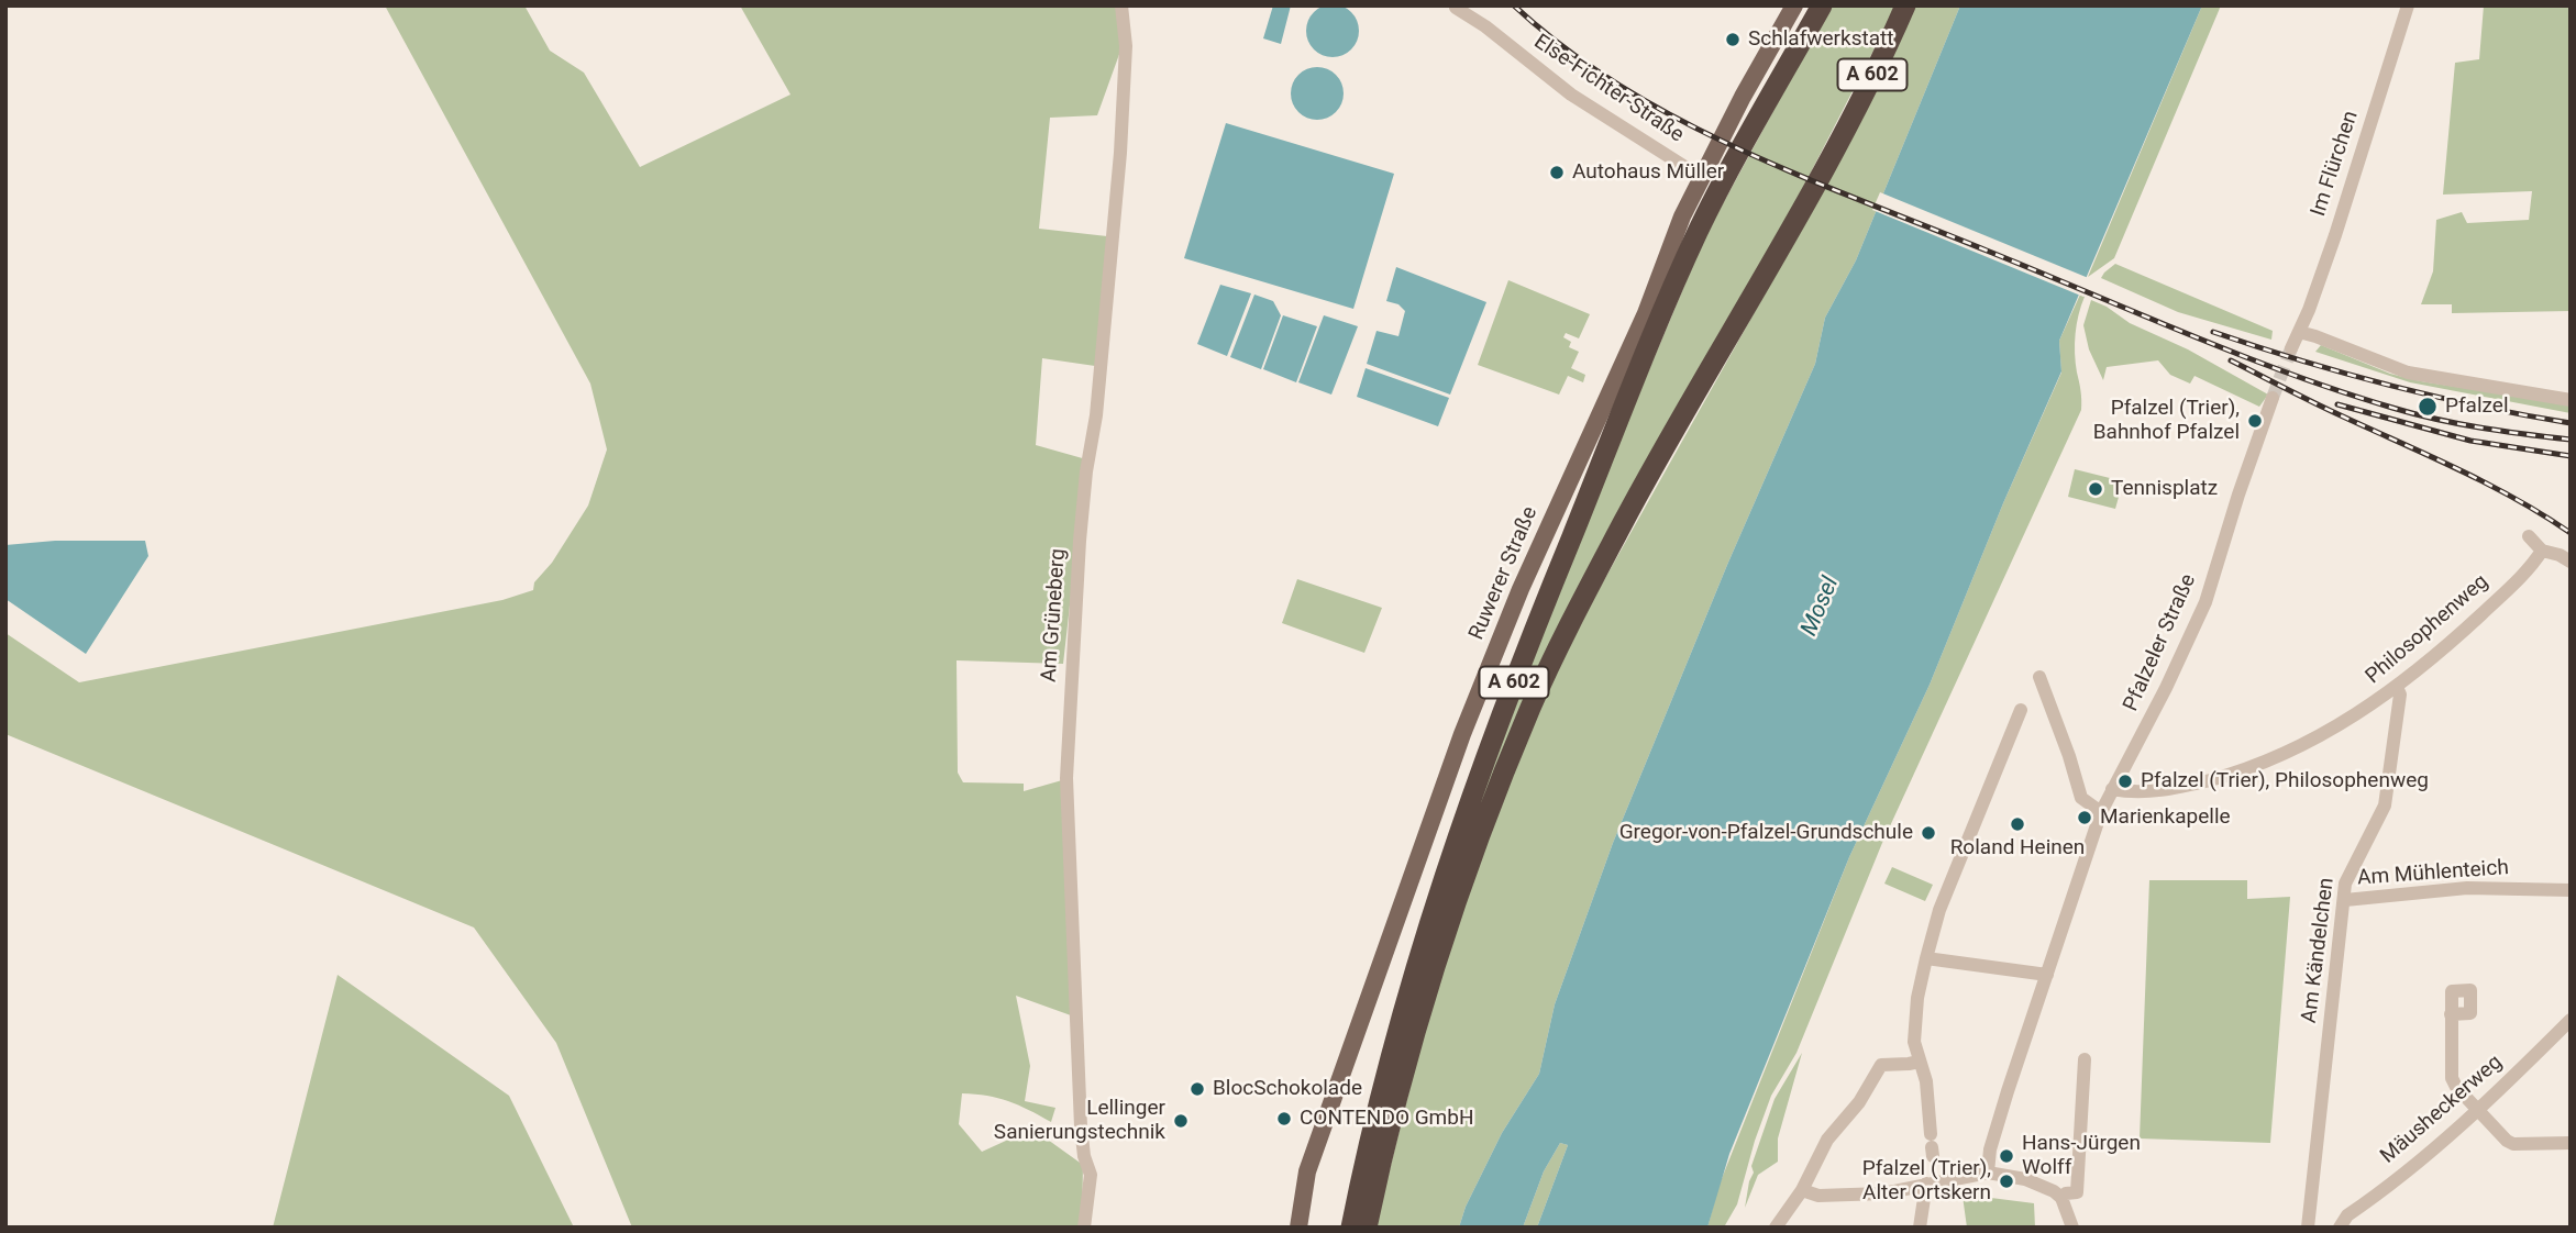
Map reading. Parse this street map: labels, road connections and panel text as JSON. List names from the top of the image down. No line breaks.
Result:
{"streets":{"highway":["A 602"],"main road":["Ruwerer Straße"],"street":["Else-Fichter-Straße","Im Flürchen","Am Grüneberg","Philosophenweg","Pfalzeler Straße","Am Mühlenteich","Am Kändelchen","Mäusheckerweg"]},"crossings":[["Else-Fichter-Straße","Ruwerer Straße"],["Philosophenweg","Pfalzeler Straße"],["Philosophenweg","Am Kändelchen"],["Am Mühlenteich","Am Kändelchen"]],"water":["Mosel"],"places":["Schlafwerkstatt","Autohaus Müller","Pfalzel","Pfalzel (Trier), Bahnhof Pfalzel","Tennisplatz","Pfalzel (Trier), Philosophenweg","Marienkapelle","Roland Heinen","Gregor-von-Pfalzel-Grundschule","BlocSchokolade","CONTENDO GmbH","Lellinger Sanierungstechnik","Hans-Jürgen Wolff","Pfalzel (Trier), Alter Ortskern"]}
